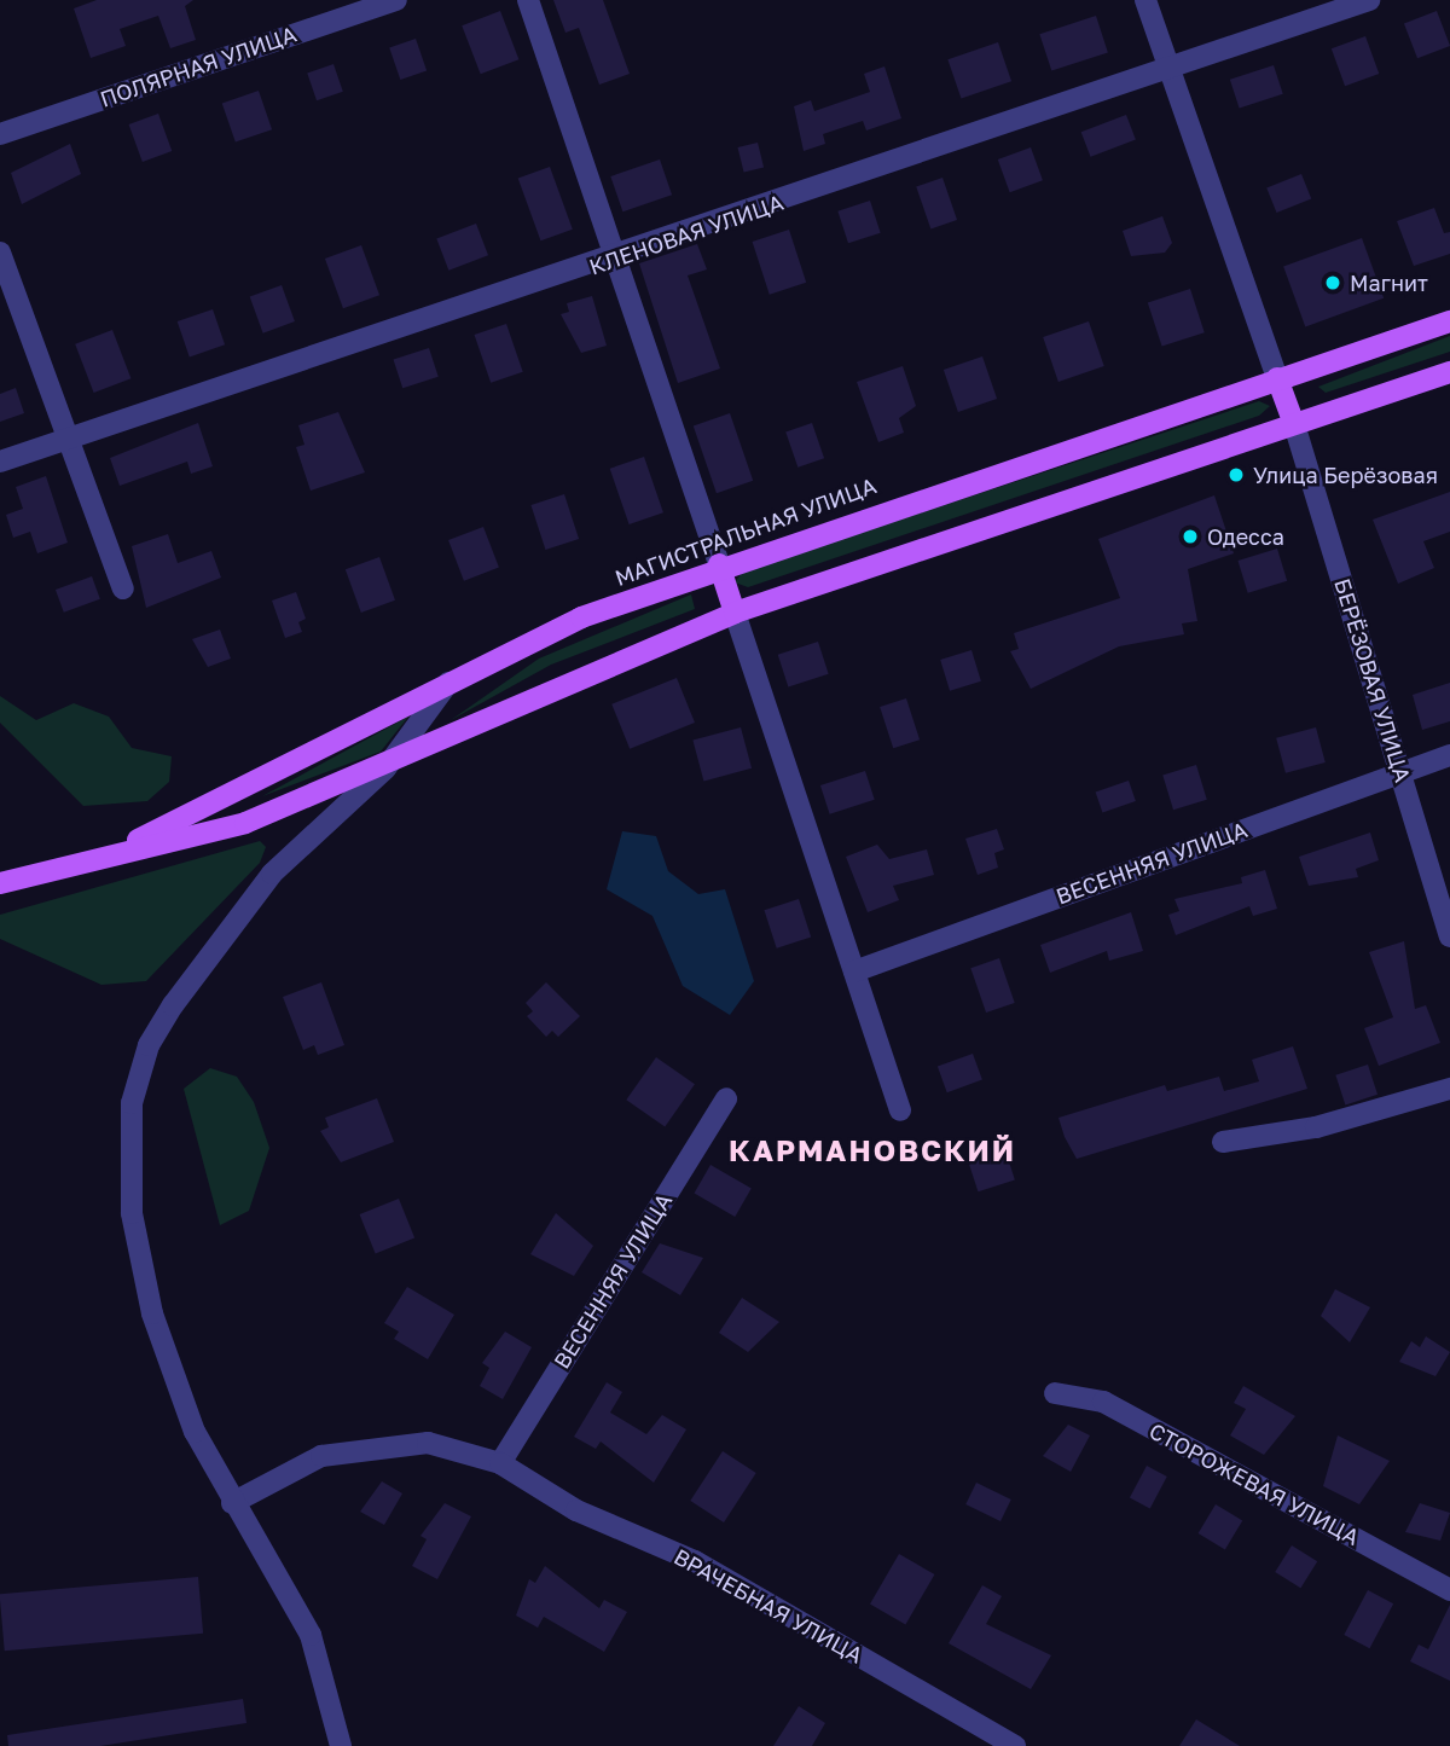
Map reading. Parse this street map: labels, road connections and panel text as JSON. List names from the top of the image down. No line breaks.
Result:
{"streets":{"main road":["МАГИСТРАЛЬНАЯ УЛИЦА"],"street":["ПОЛЯРНАЯ УЛИЦА","КЛЕНОВАЯ УЛИЦА","БЕРЁЗОВАЯ УЛИЦА","ВЕСЕННЯЯ УЛИЦА","СТОРОЖЕВАЯ УЛИЦА","ВРАЧЕБНАЯ УЛИЦА"]},"crossings":[["МАГИСТРАЛЬНАЯ УЛИЦА","БЕРЁЗОВАЯ УЛИЦА"],["БЕРЁЗОВАЯ УЛИЦА","ВЕСЕННЯЯ УЛИЦА"],["ВЕСЕННЯЯ УЛИЦА","ВРАЧЕБНАЯ УЛИЦА"]],"districts":["КАРМАНОВСКИЙ"],"places":["Магнит","Улица Берёзовая","Одесса"]}
